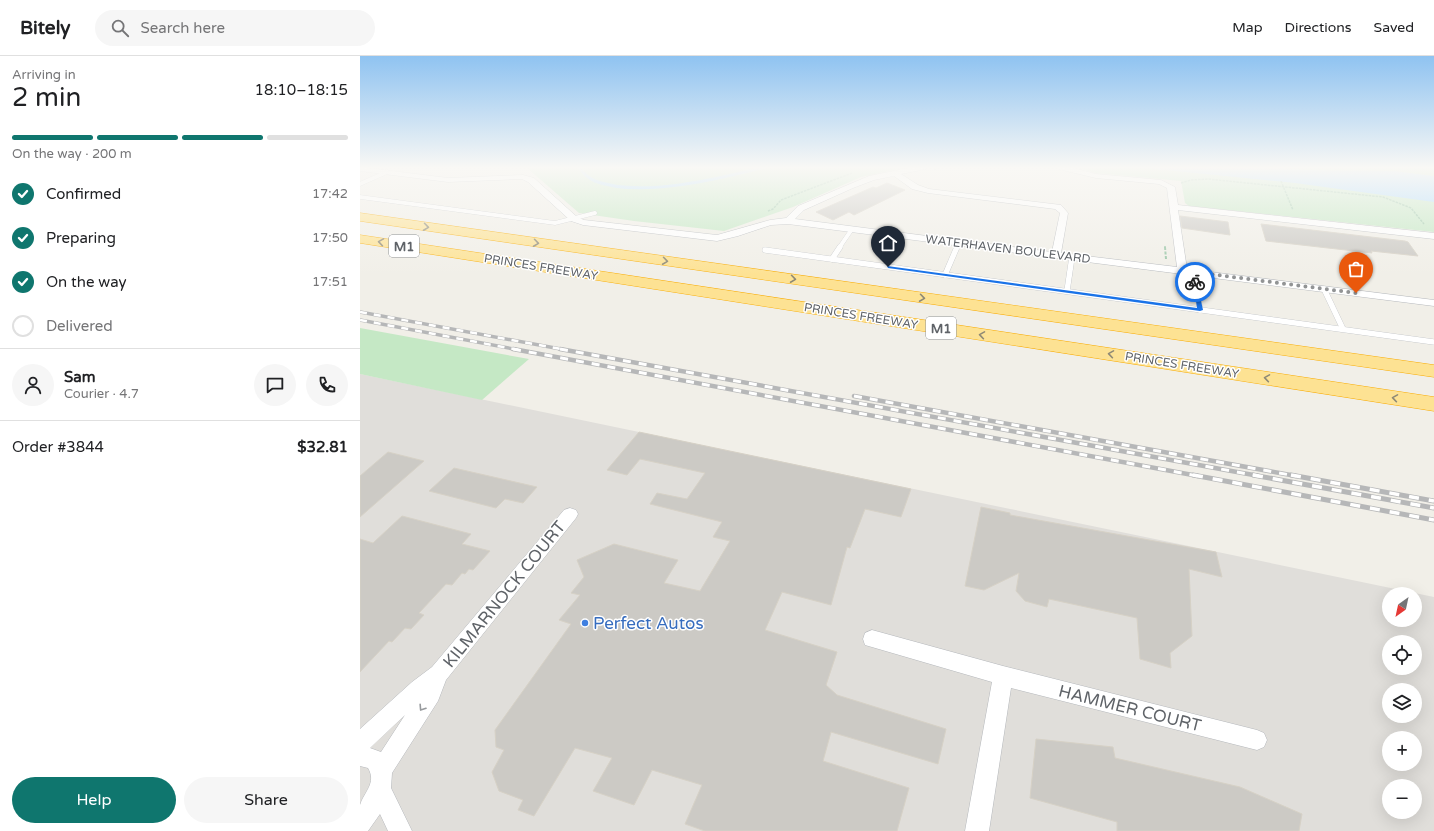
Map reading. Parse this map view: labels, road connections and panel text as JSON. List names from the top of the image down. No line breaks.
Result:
{"streets":{"highway":["M1","PRINCES FREEWAY"],"street":["WATERHAVEN BOULEVARD","KILMARNOCK COURT","HAMMER COURT"]},"places":["Perfect Autos"],"north":"bottom left","page":{"header":"Bitely","search":"Search here","nav":["Map","Directions","Saved"],"heading":["2 min","Arriving in","18:10–18:15"],"panel":["Sam","Courier · 4.7","Order #3844","$32.81"],"bar":"On the way · 200 m","list":[["Confirmed","17:42"],["Preparing","17:50"],["On the way","17:51"],"Delivered"],"map_buttons":["+","−"],"buttons":["Help","Share"]}}
